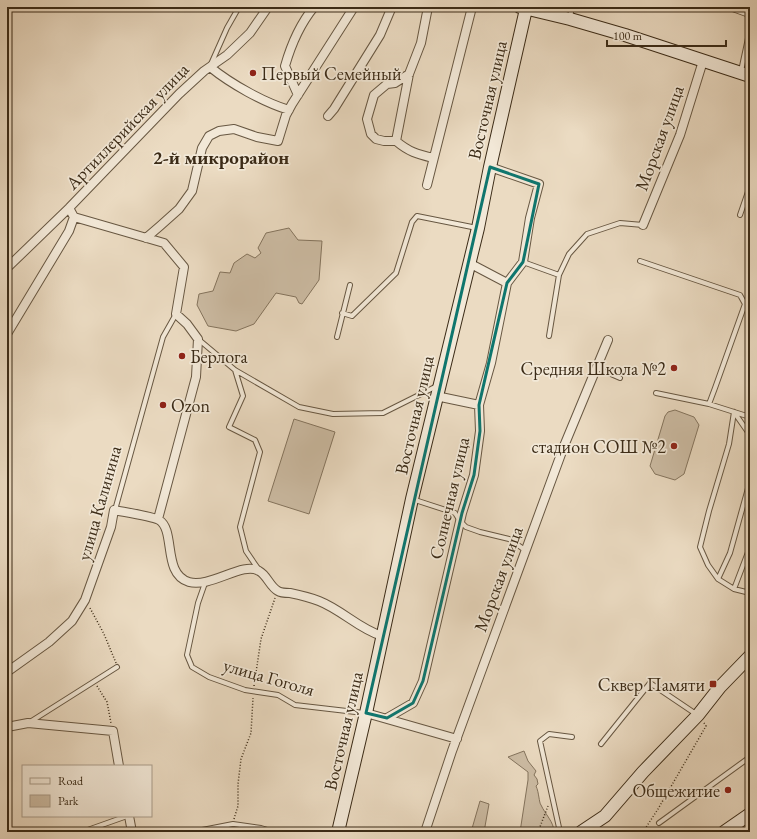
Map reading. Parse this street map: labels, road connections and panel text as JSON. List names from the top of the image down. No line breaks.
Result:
{"streets":{"street":["Восточная улица","Артиллерийская улица","Морская улица","Солнечная улица","улица Калинина","улица Гоголя"]},"crossings":[["Восточная улица","Солнечная улица"],["Восточная улица","улица Гоголя"],["Морская улица","улица Гоголя"],["Солнечная улица","улица Гоголя"]],"districts":["2-й микрорайон"],"places":{"other":["Первый Семейный","Берлога","Средняя Школа №2","Ozon","стадион СОШ №2","Общежитие"],"transit":["Сквер Памяти"]},"legend":["Road","Park"],"scale_bar":"100 m"}
